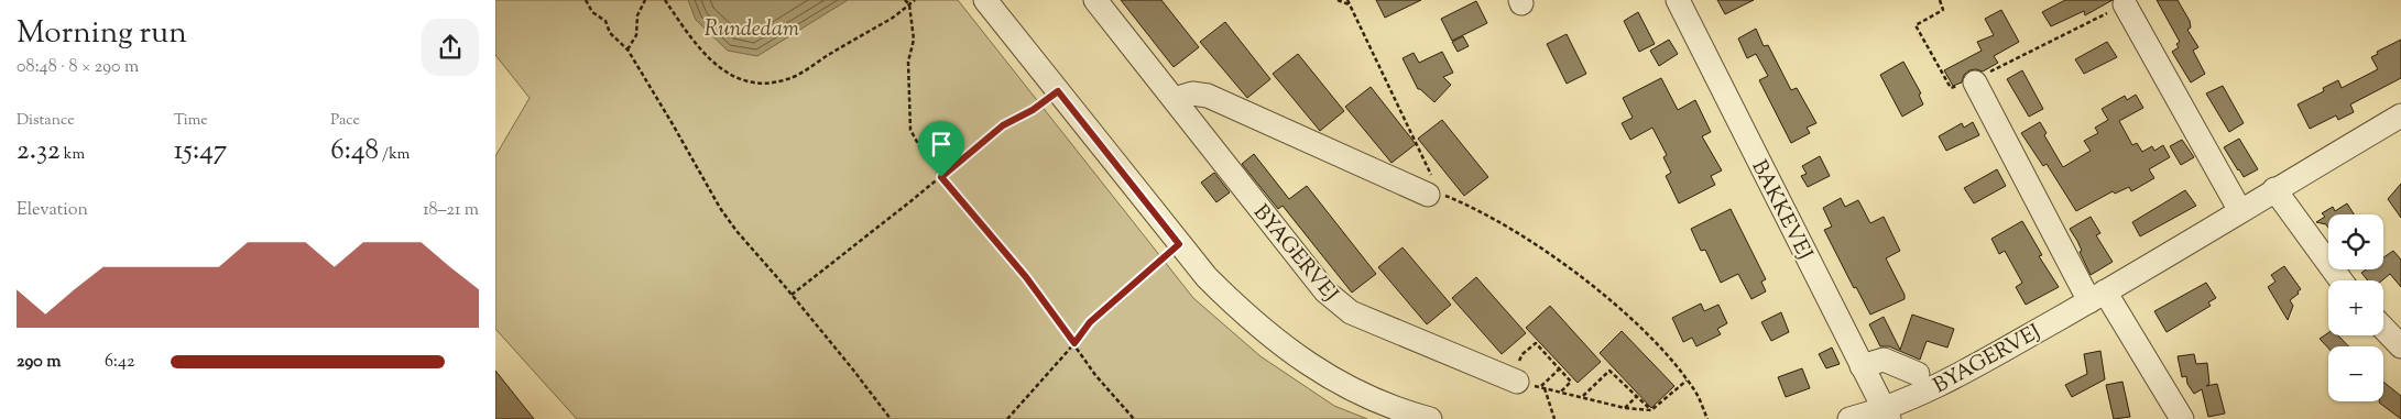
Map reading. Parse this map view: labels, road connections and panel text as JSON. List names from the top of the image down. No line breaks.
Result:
{"streets":{"street":["BAKKEVEJ","BYAGERVEJ"]},"crossings":[["BAKKEVEJ","BYAGERVEJ"]],"water":["Rundedam"],"page":{"heading":["Morning run","08:48 · 8 × 290 m"],"stats":[["Distance","2.32 km"],["Time","15:47"],["Pace","6:48 /km"]],"chart":["Elevation","18–21 m"],"map_buttons":["+","−"],"list":[{"name":"290 m","note":"6:42"}]}}
